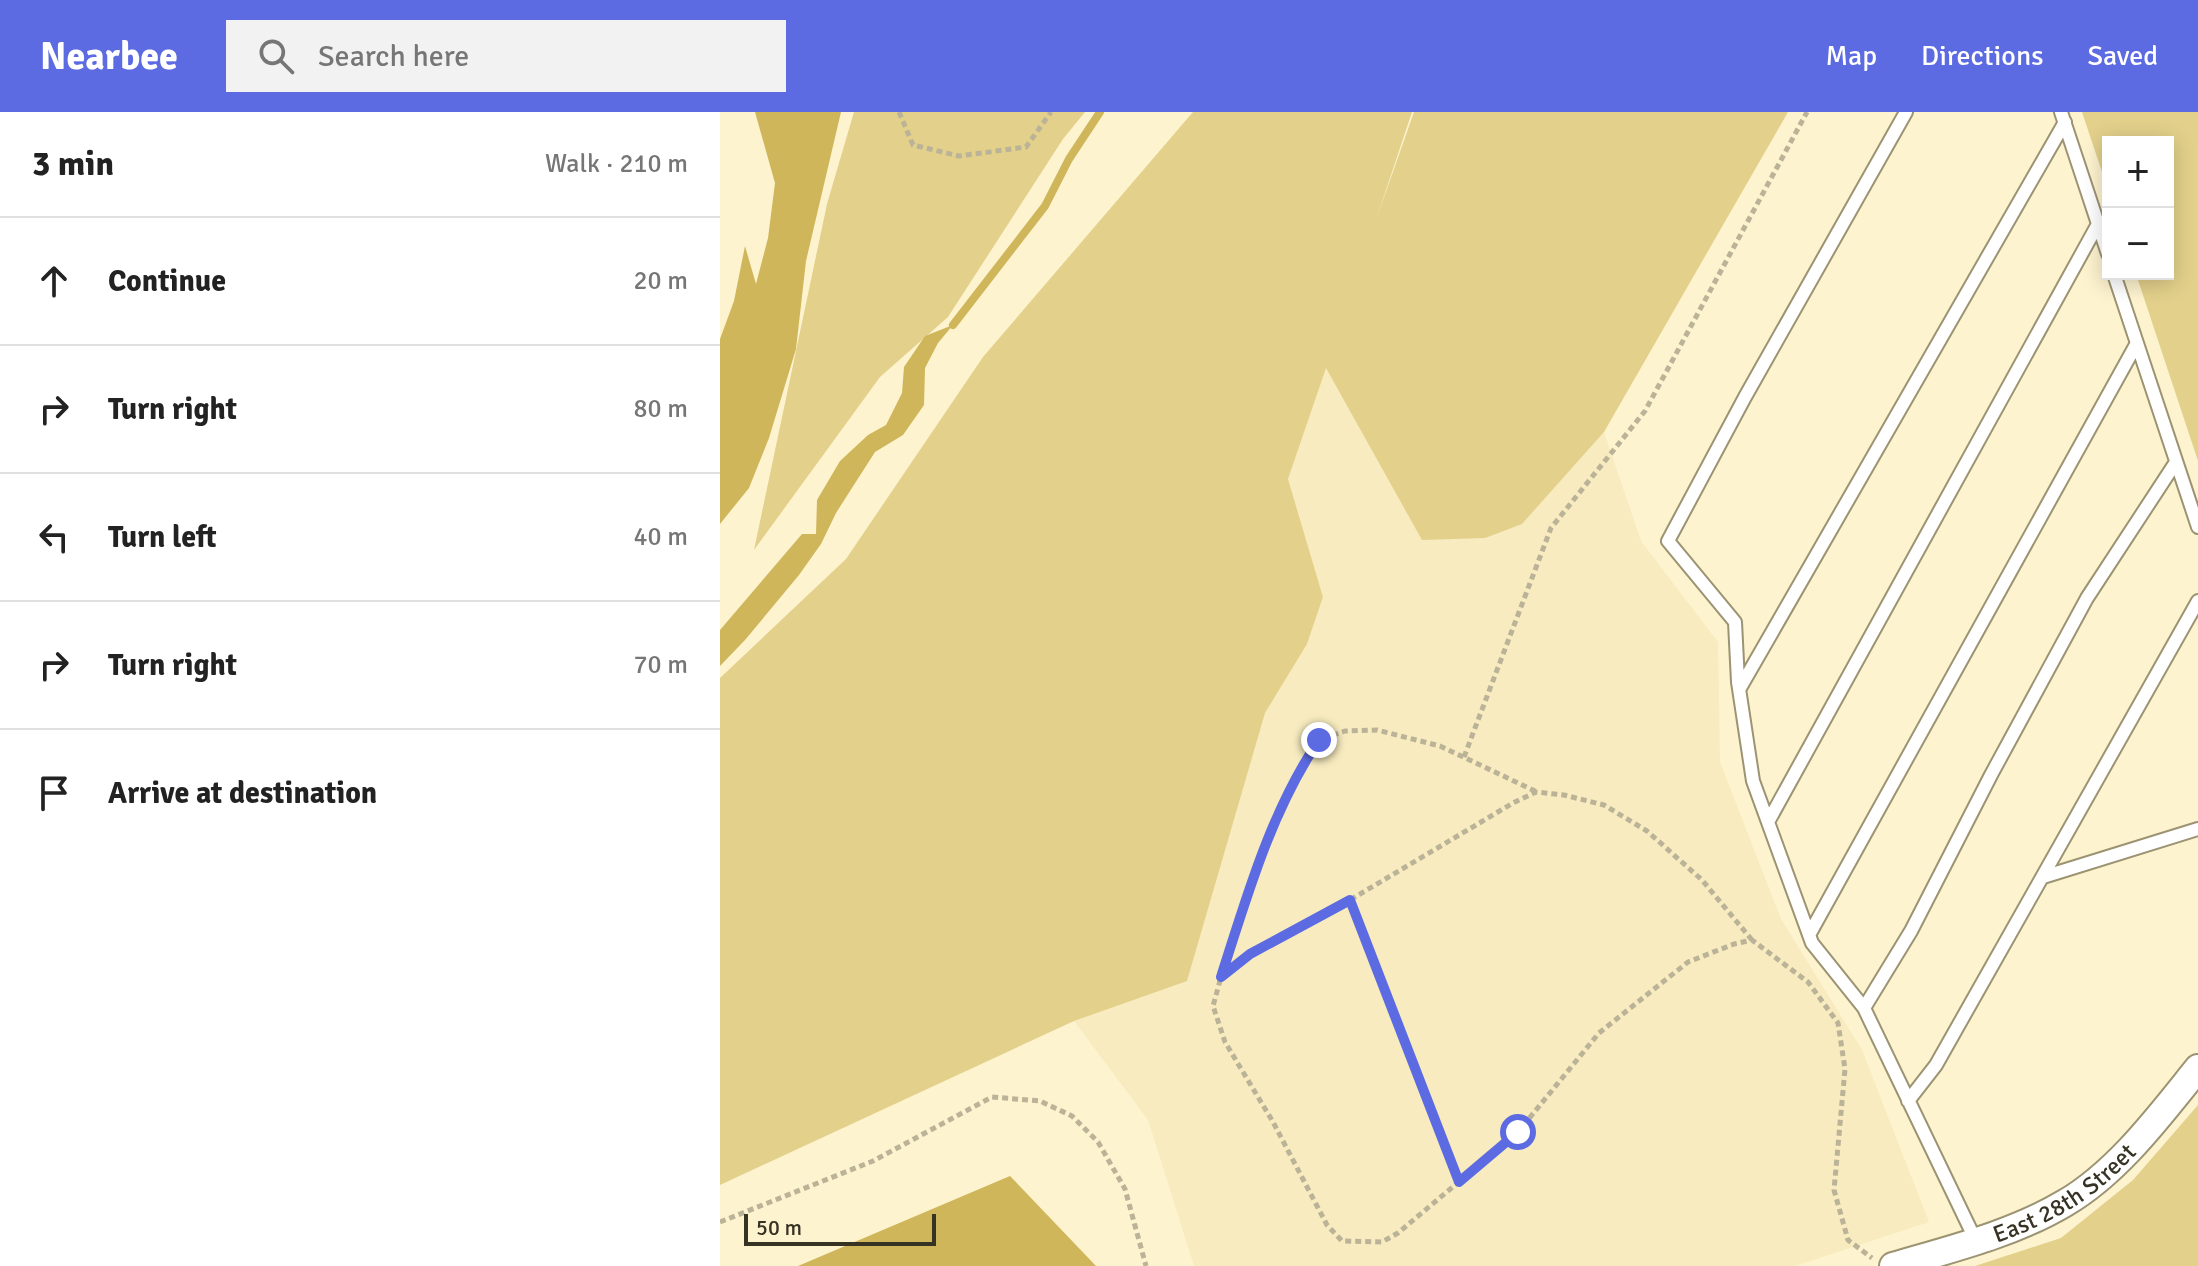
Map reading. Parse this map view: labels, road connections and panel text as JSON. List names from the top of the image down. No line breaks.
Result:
{"streets":{"street":["East 28th Street"]},"scale_bar":"50 m","page":{"header":"Nearbee","search":"Search here","nav":["Map","Directions","Saved"],"heading":["3 min","Walk · 210 m"],"map_buttons":["+","−"],"list":[["Continue","20 m"],["Turn right","80 m"],["Turn left","40 m"],["Turn right","70 m"],"Arrive at destination"],"scale":"50 m"}}
